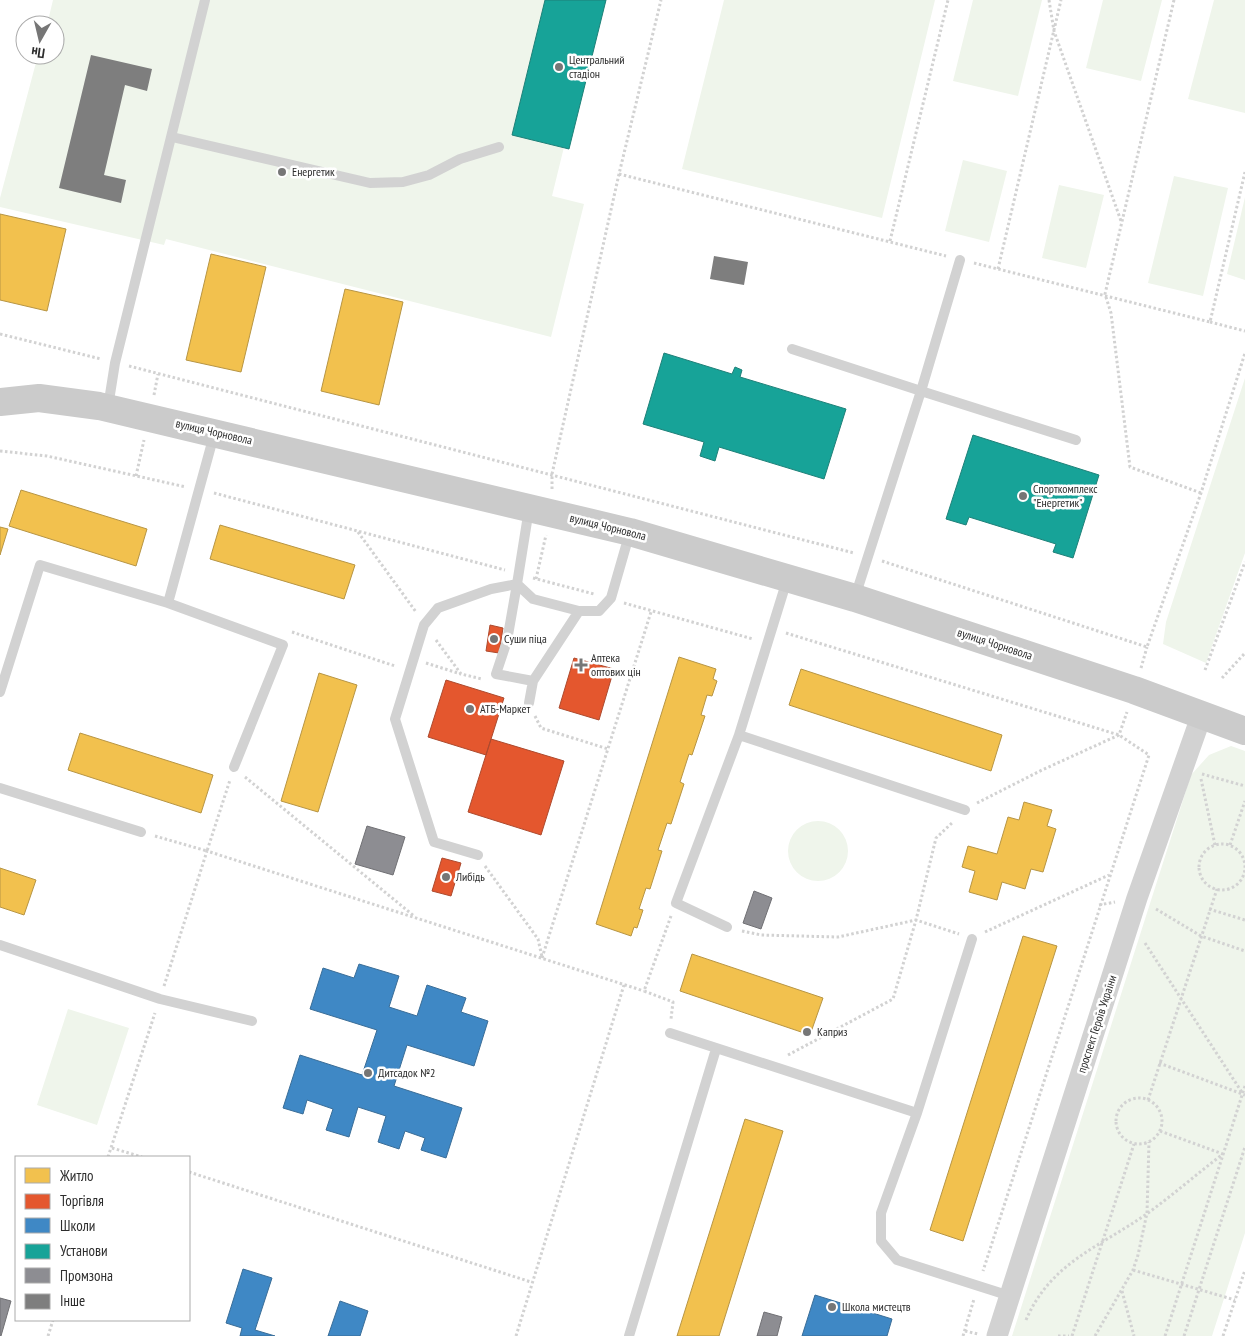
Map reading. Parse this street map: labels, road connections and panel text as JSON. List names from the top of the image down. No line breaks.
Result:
{"streets":{"street":["вулиця Чорновола","проспект Героїв України"]},"crossings":[["вулиця Чорновола","проспект Героїв України"]],"places":{"other":["Центральний стадіон","Енергетик","Спорткомплекс \"Енергетик\"","Суши піца","АТБ-Маркет","Либідь","Каприз","Дитсадок №2","Школа мистецтв"],"health":["Аптека оптових цін"]},"legend":["Житло","Торгівля","Школи","Установи","Промзона","Інше"],"north":"bottom"}
